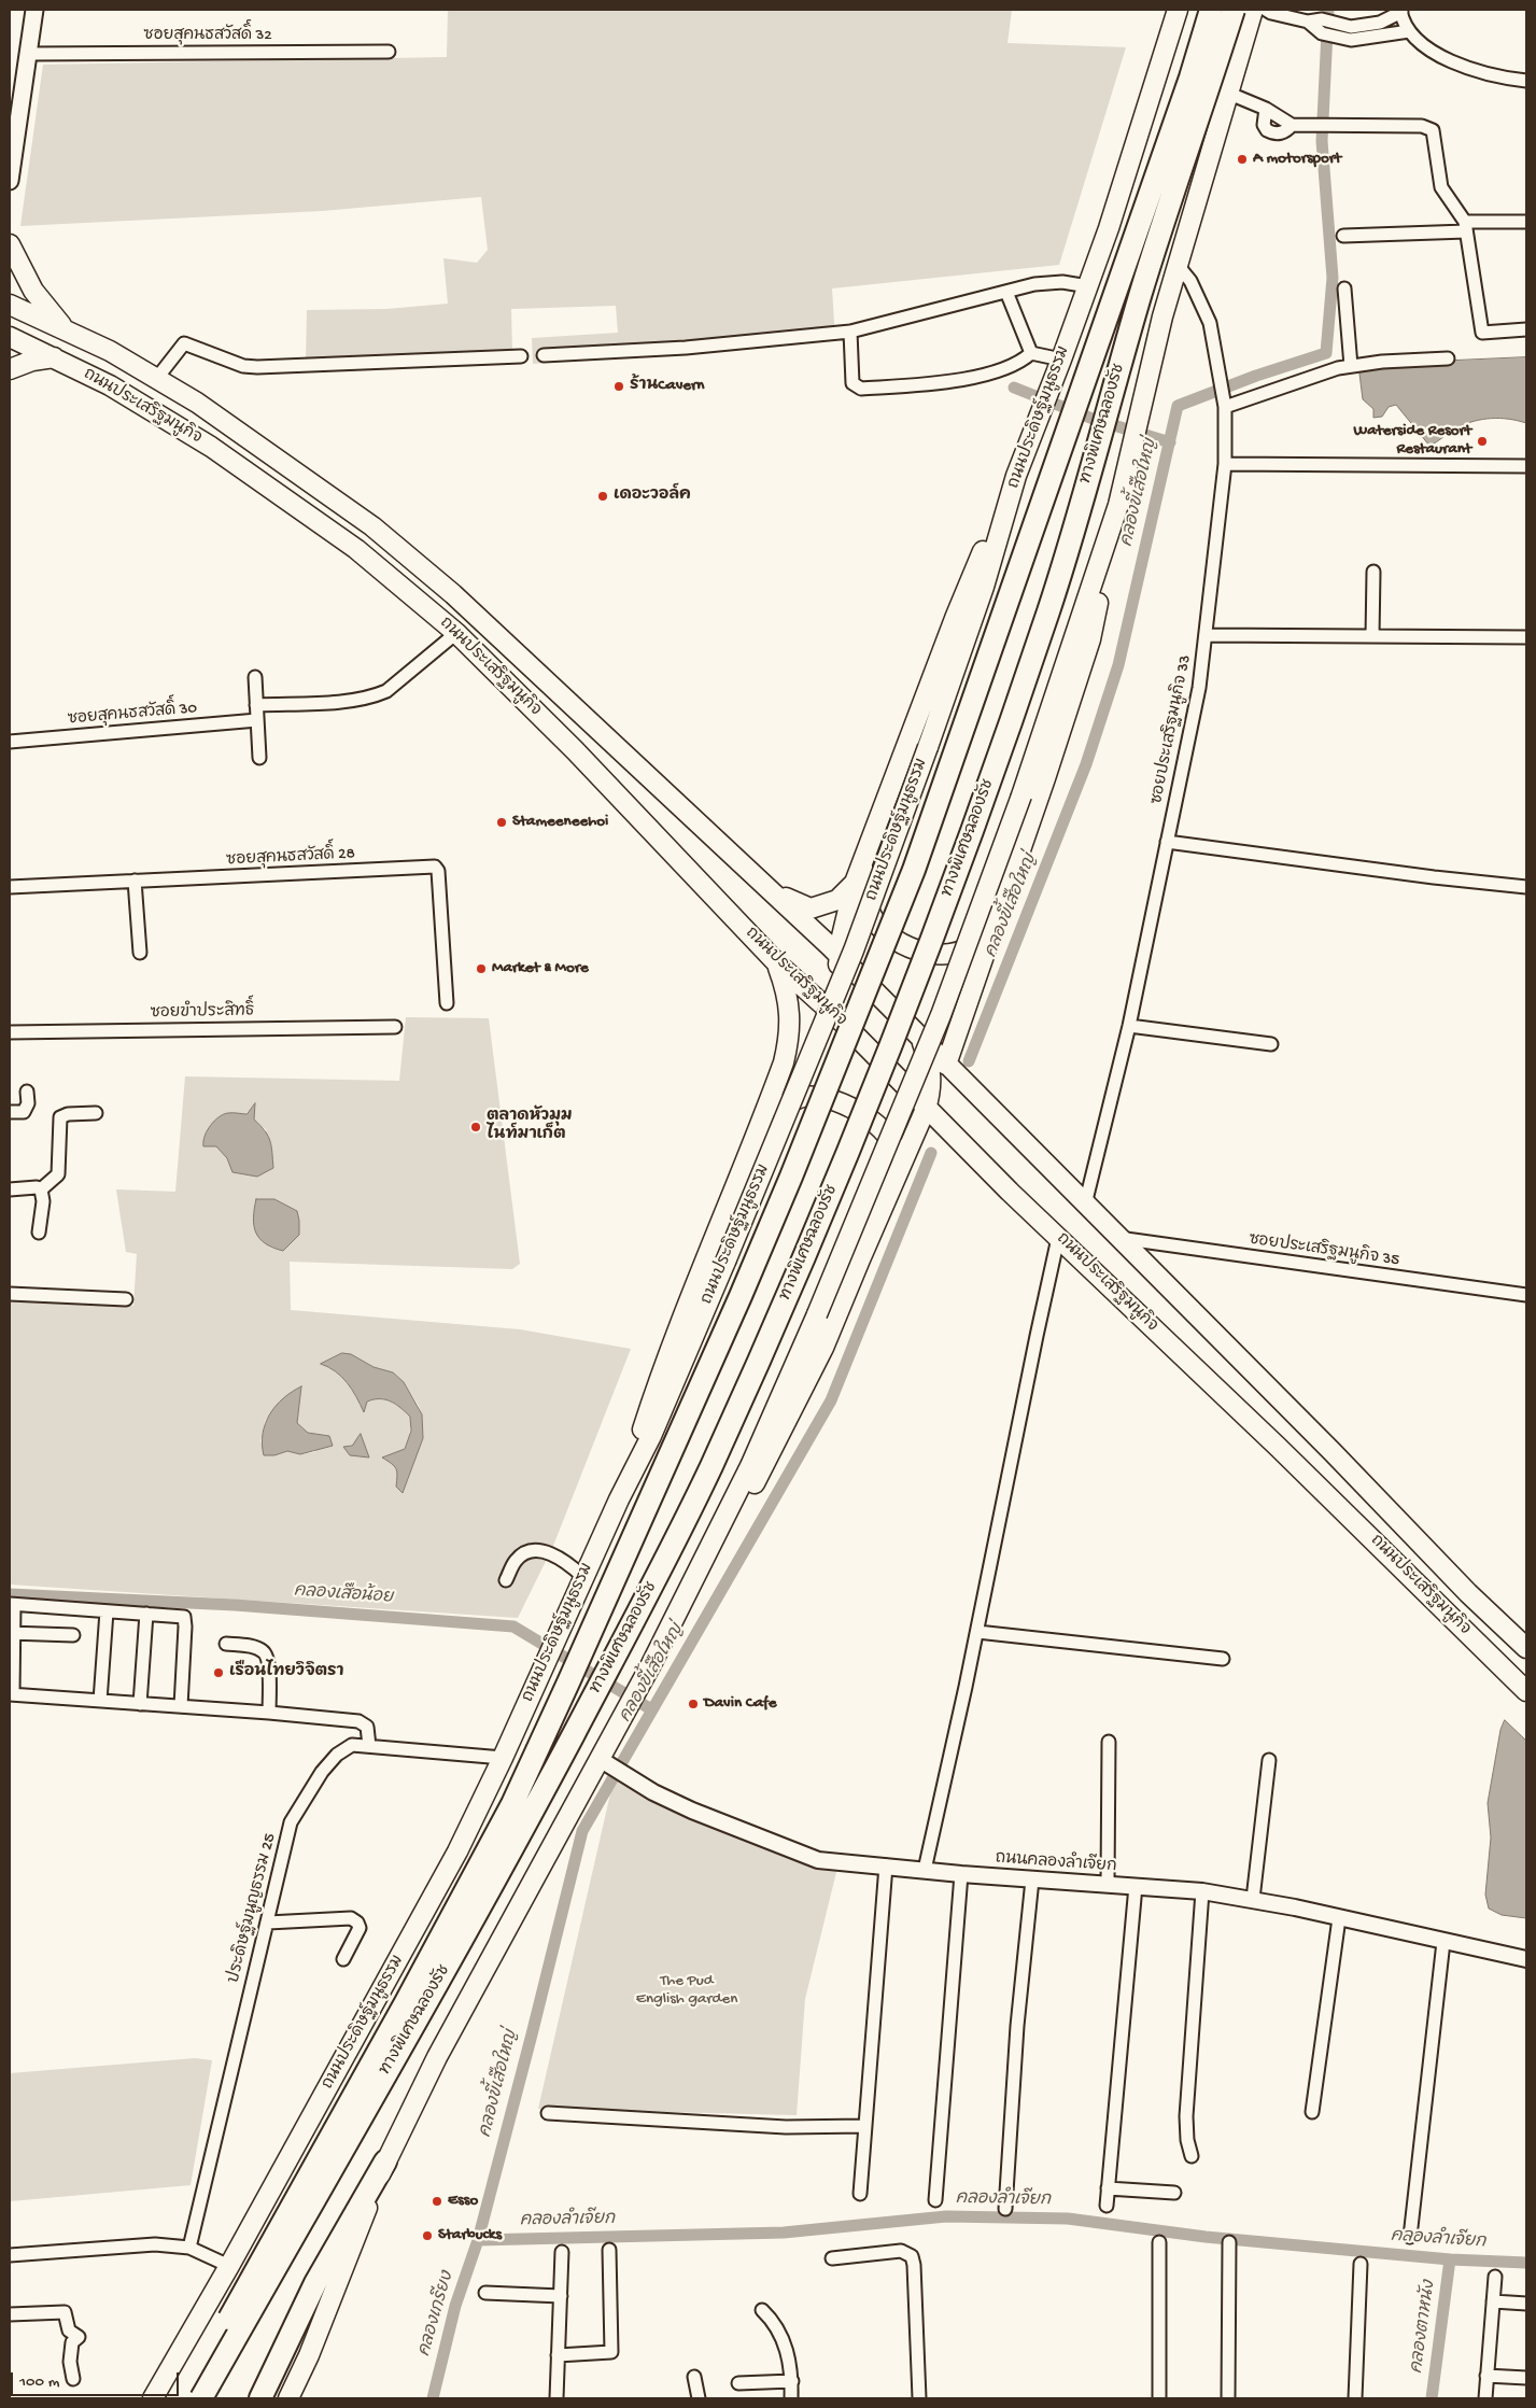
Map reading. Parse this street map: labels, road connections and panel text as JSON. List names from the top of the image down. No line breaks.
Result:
{"streets":{"highway":["ทางพิเศษฉลองรัช"],"main road":["ถนนประเสริฐมนูกิจ","ถนนประดิษฐ์มนูธรรม"],"street":["ซอยสุคนธสวัสดิ์ 32","ซอยสุคนธสวัสดิ์ 30","ซอยประเสริฐมนูกิจ 33","ซอยสุคนธสวัสดิ์ 28","ซอยขำประสิทธิ์","ซอยประเสริฐมนูกิจ 35","ถนนคลองลำเจียก","ประดิษฐ์มนูญธรรม 25"]},"crossings":[["ถนนประเสริฐมนูกิจ","ซอยประเสริฐมนูกิจ 33"],["ถนนประเสริฐมนูกิจ","ซอยประเสริฐมนูกิจ 35"],["ถนนประดิษฐ์มนูธรรม","ประดิษฐ์มนูญธรรม 25"]],"water":["คลองขี้เสือใหญ่","คลองเสือน้อย","คลองลำเจียก","คลองเกรียง","คลองตาหนัง"],"parks":["The Pud English garden"],"places":["A motorsport","ร้านCavern","Waterside Resort Restaurant","เดอะวอล์ค","Stameeneehoi","Market & More","ตลาดหัวมุม ไนท์มาเก็ต","เรือนไทยวิจิตรา","Davin Cafe","Esso","Starbucks"],"scale_bar":"100 m"}
